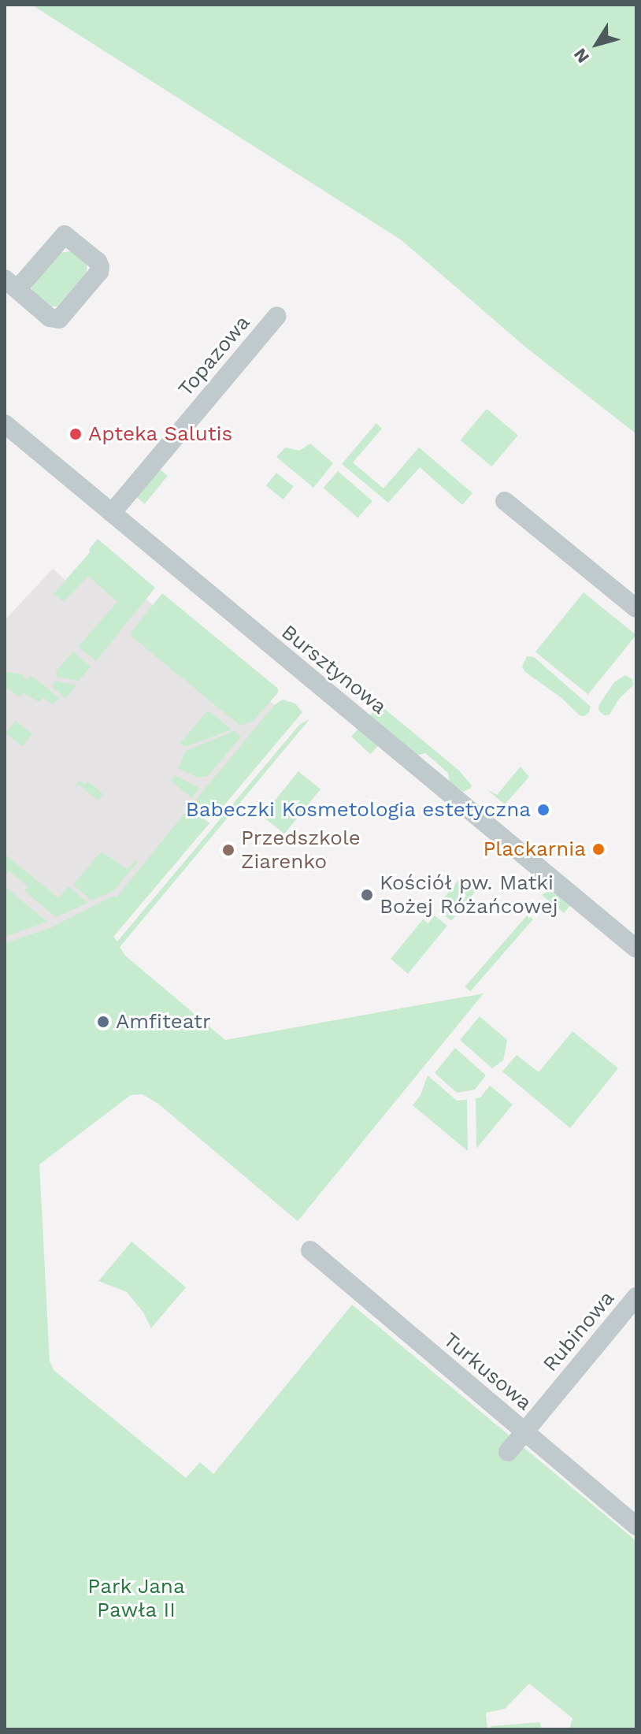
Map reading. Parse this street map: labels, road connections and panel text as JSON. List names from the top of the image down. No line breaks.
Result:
{"streets":{"street":["Topazowa","Bursztynowa","Rubinowa","Turkusowa"]},"crossings":[["Topazowa","Bursztynowa"],["Rubinowa","Turkusowa"]],"parks":["Park Jana Pawła II"],"places":["Apteka Salutis","Babeczki Kosmetologia estetyczna","Plackarnia","Przedszkole Ziarenko","Kościół pw. Matki Bożej Różańcowej","Amfiteatr"],"north":"bottom left"}
